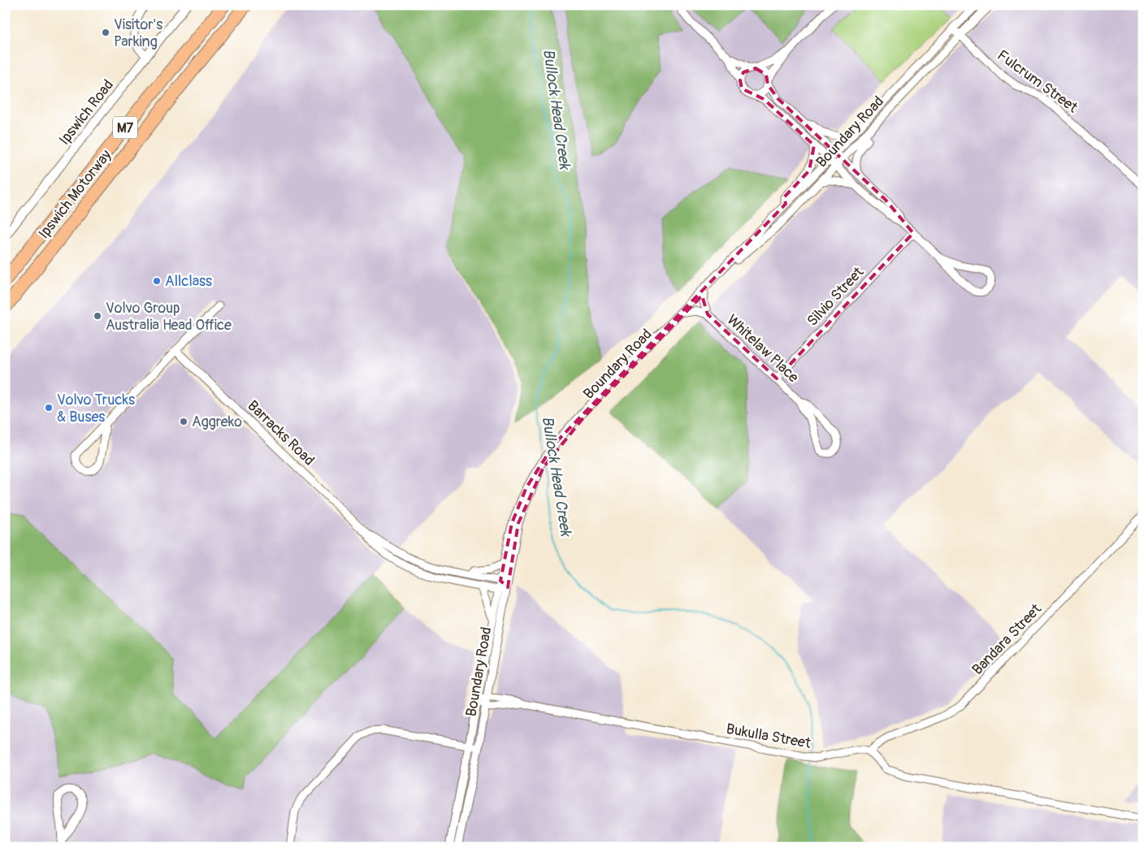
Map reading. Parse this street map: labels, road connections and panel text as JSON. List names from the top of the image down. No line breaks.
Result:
{"streets":{"highway":["M7","Ipswich Motorway"],"street":["Fulcrum Street","Ipswich Road","Boundary Road","Silvio Street","Whitelaw Place","Barracks Road","Bandara Street","Bukulla Street"]},"crossings":[["Fulcrum Street","Boundary Road"],["Boundary Road","Whitelaw Place"],["Boundary Road","Barracks Road"],["Boundary Road","Bukulla Street"],["Silvio Street","Whitelaw Place"],["Bandara Street","Bukulla Street"]],"water":["Bullock Head Creek"],"places":["Visitor's Parking","Allclass","Volvo Group Australia Head Office","Volvo Trucks & Buses","Aggreko"]}
